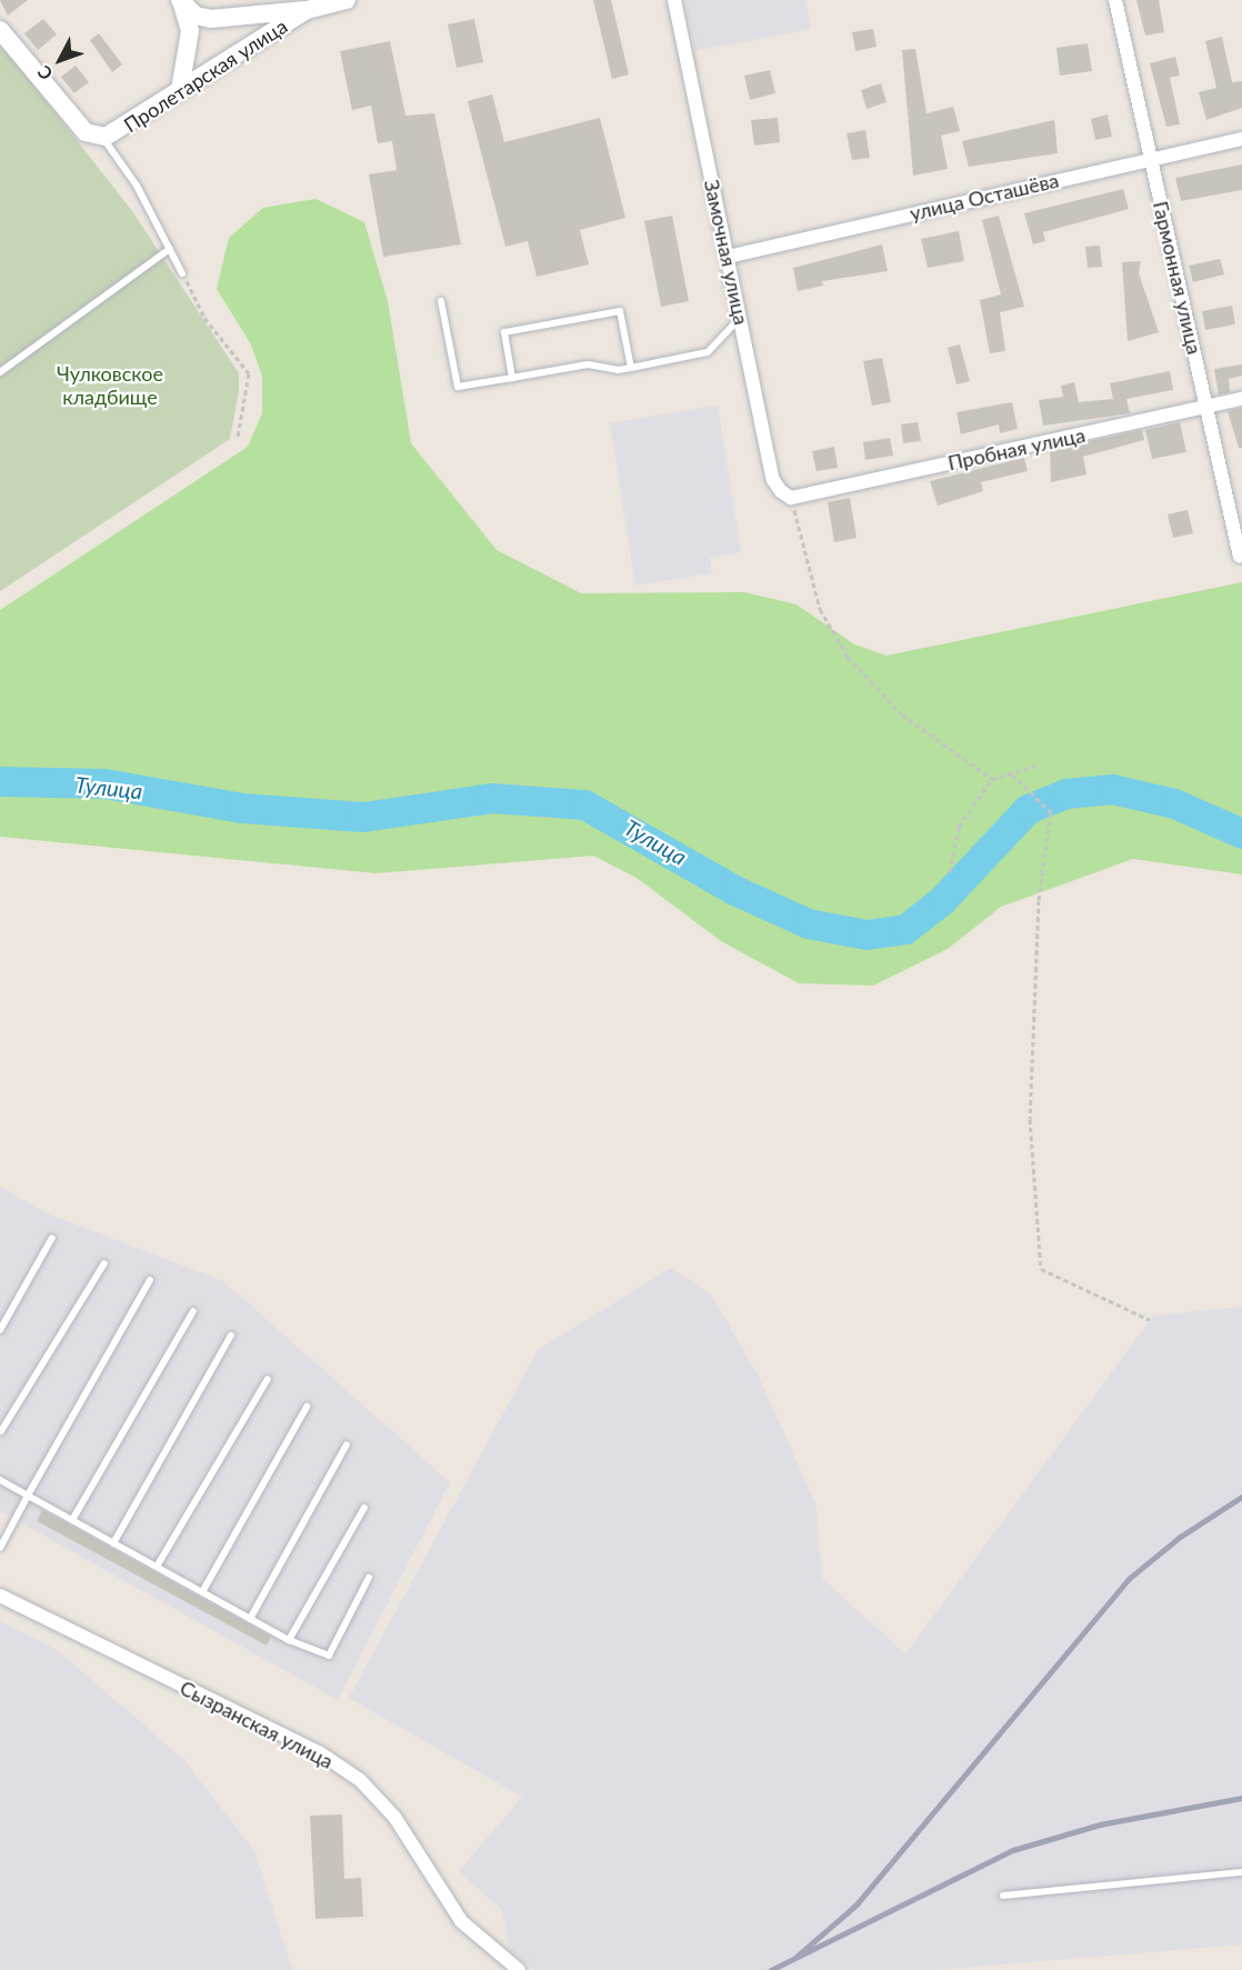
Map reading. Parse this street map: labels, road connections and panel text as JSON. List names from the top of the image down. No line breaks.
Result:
{"streets":{"street":["Пролетарская улица","улица Осташёва","Замочная улица","Гармонная улица","Пробная улица","Сызранская улица"]},"crossings":[["улица Осташёва","Замочная улица"],["улица Осташёва","Гармонная улица"],["Замочная улица","Пробная улица"],["Гармонная улица","Пробная улица"]],"water":["Тулица"],"parks":["Чулковское кладбище"],"north":"bottom left"}
